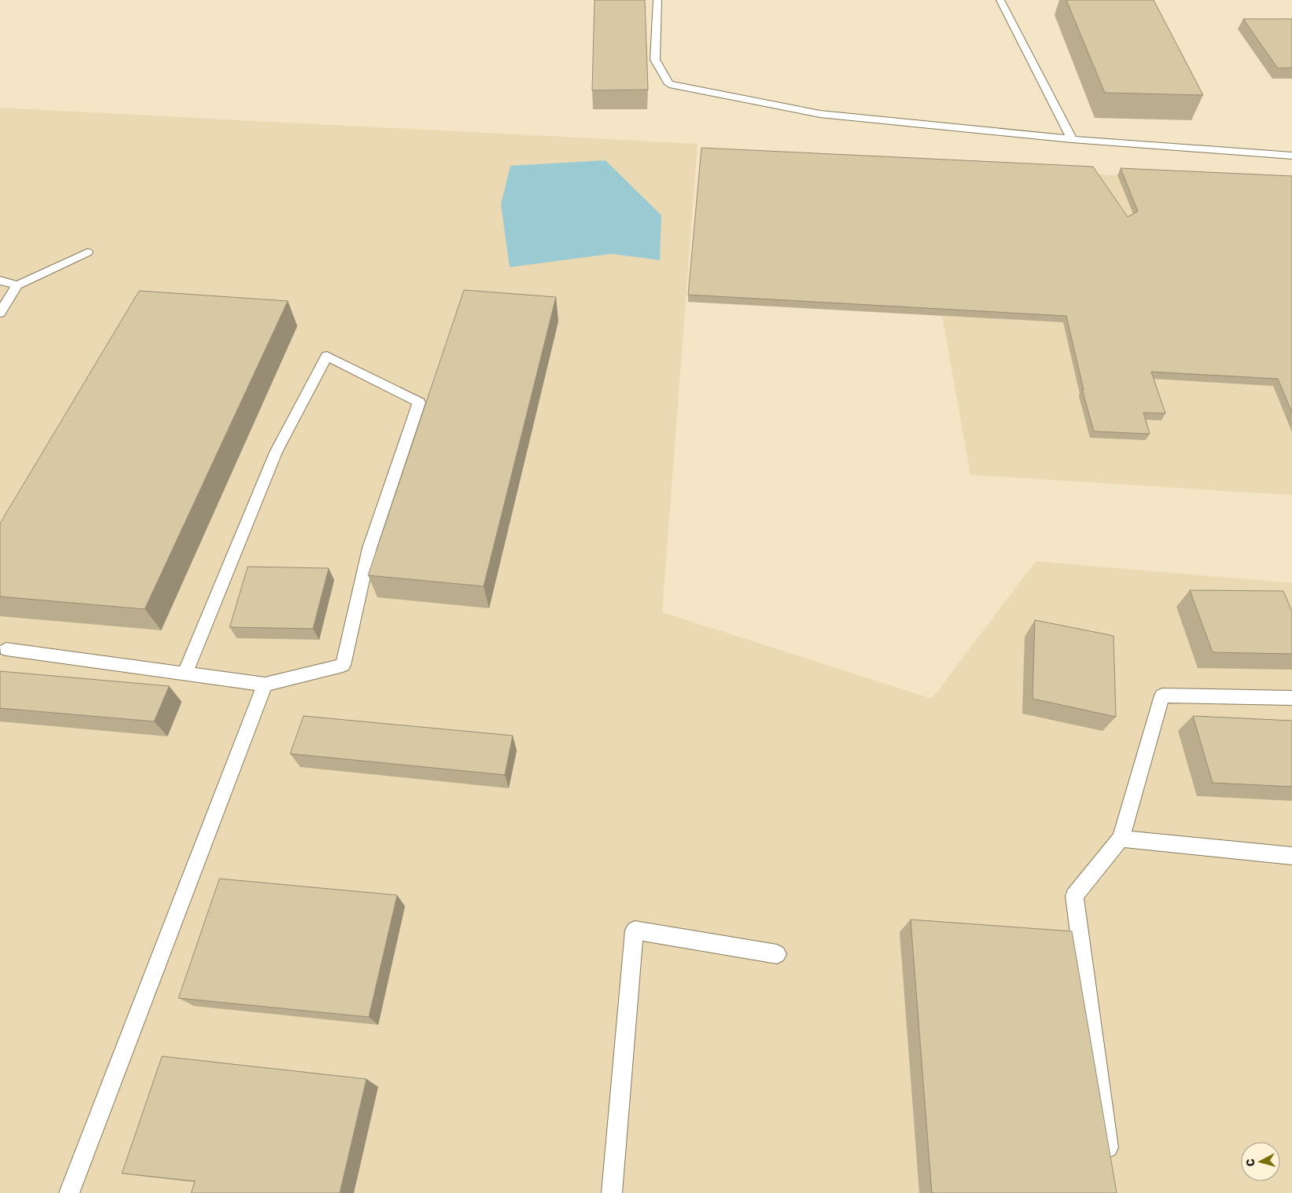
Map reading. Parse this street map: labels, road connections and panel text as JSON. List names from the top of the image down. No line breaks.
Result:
{"north":"left"}
